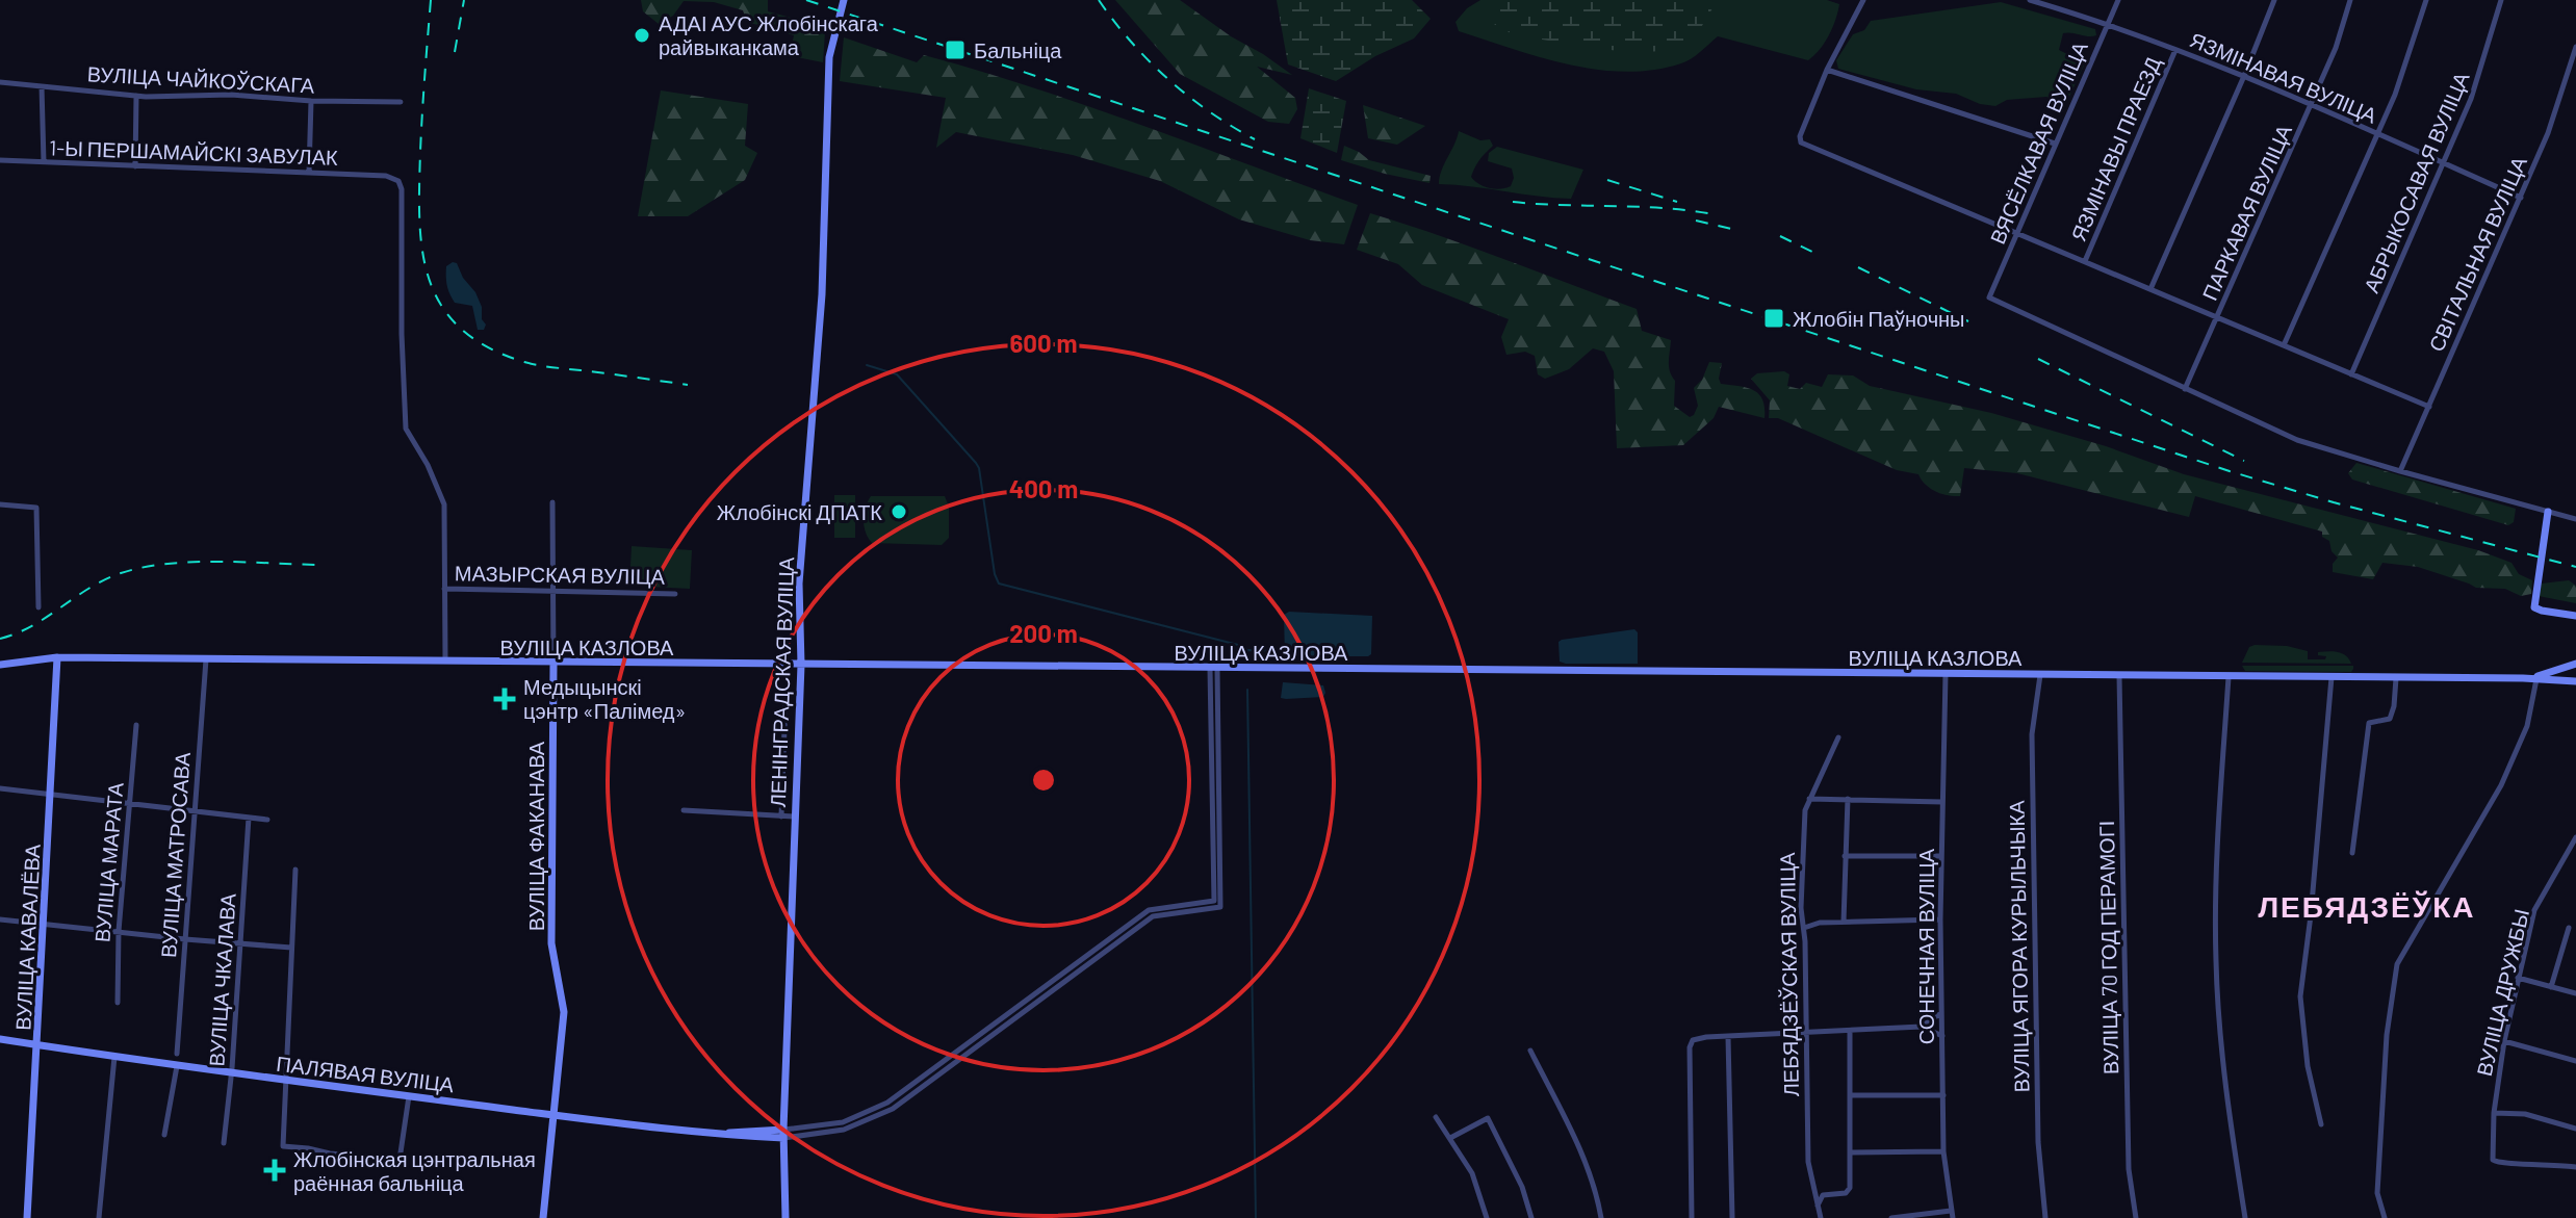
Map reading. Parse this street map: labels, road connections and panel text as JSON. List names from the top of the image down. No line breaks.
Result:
{"streets":{"main road":["ВУЛІЦА КАЗЛОВА","ЛЕНІНГРАДСКАЯ ВУЛІЦА","ВУЛІЦА ФАКАНАВА","ВУЛІЦА КАВАЛЁВА","ПАЛЯВАЯ ВУЛІЦА"],"street":["ЯЗМІНАВАЯ ВУЛІЦА","ВУЛІЦА ЧАЙКОЎСКАГА","ВЯСЁЛКАВАЯ ВУЛІЦА","ЯЗМІНАВЫ ПРАЕЗД","1-Ы ПЕРШАМАЙСКІ ЗАВУЛАК","АБРЫКОСАВАЯ ВУЛІЦА","ПАРКАВАЯ ВУЛІЦА","СВІТАЛЬНАЯ ВУЛІЦА","МАЗЫРСКАЯ ВУЛІЦА","ВУЛІЦА МАТРОСАВА","ВУЛІЦА МАРАТА","СОНЕЧНАЯ ВУЛІЦА","ВУЛІЦА ЯГОРА КУРЫЛЬЧЫКА","ВУЛІЦА 70 ГОД ПЕРАМОГІ","ЛЕБЯДЗЁЎСКАЯ ВУЛІЦА","ВУЛІЦА ЧКАЛАВА","ВУЛІЦА ДРУЖБЫ"]},"crossings":[["ЯЗМІНАВАЯ ВУЛІЦА","ВЯСЁЛКАВАЯ ВУЛІЦА"],["ЯЗМІНАВАЯ ВУЛІЦА","ЯЗМІНАВЫ ПРАЕЗД"],["ЯЗМІНАВАЯ ВУЛІЦА","АБРЫКОСАВАЯ ВУЛІЦА"],["ЯЗМІНАВАЯ ВУЛІЦА","ПАРКАВАЯ ВУЛІЦА"],["ЯЗМІНАВАЯ ВУЛІЦА","СВІТАЛЬНАЯ ВУЛІЦА"],["ВЯСЁЛКАВАЯ ВУЛІЦА","ПАРКАВАЯ ВУЛІЦА"],["1-Ы ПЕРШАМАЙСКІ ЗАВУЛАК","МАЗЫРСКАЯ ВУЛІЦА"],["МАЗЫРСКАЯ ВУЛІЦА","ВУЛІЦА ФАКАНАВА"],["ВУЛІЦА КАЗЛОВА","ЛЕНІНГРАДСКАЯ ВУЛІЦА"],["ВУЛІЦА КАЗЛОВА","ВУЛІЦА ФАКАНАВА"],["ВУЛІЦА КАЗЛОВА","ВУЛІЦА МАТРОСАВА"],["ВУЛІЦА КАЗЛОВА","ВУЛІЦА КАВАЛЁВА"],["ВУЛІЦА КАЗЛОВА","СОНЕЧНАЯ ВУЛІЦА"],["ВУЛІЦА КАЗЛОВА","ВУЛІЦА ЯГОРА КУРЫЛЬЧЫКА"],["ВУЛІЦА КАЗЛОВА","ВУЛІЦА 70 ГОД ПЕРАМОГІ"],["ЛЕНІНГРАДСКАЯ ВУЛІЦА","ПАЛЯВАЯ ВУЛІЦА"],["ВУЛІЦА ФАКАНАВА","ПАЛЯВАЯ ВУЛІЦА"],["ВУЛІЦА КАВАЛЁВА","ПАЛЯВАЯ ВУЛІЦА"],["ВУЛІЦА ЧКАЛАВА","ПАЛЯВАЯ ВУЛІЦА"]],"districts":["ЛЕБЯДЗЁЎКА"],"places":{"other":["АДАІ АУС Жлобінскага райвыканкама","Жлобінскі ДПАТК"],"transit":["Бальніца","Жлобін Паўночны"],"health":["Медыцынскі цэнтр «Палімед»","Жлобінская цэнтральная раённая бальніца"]},"rings":["600 m","400 m","200 m"]}
